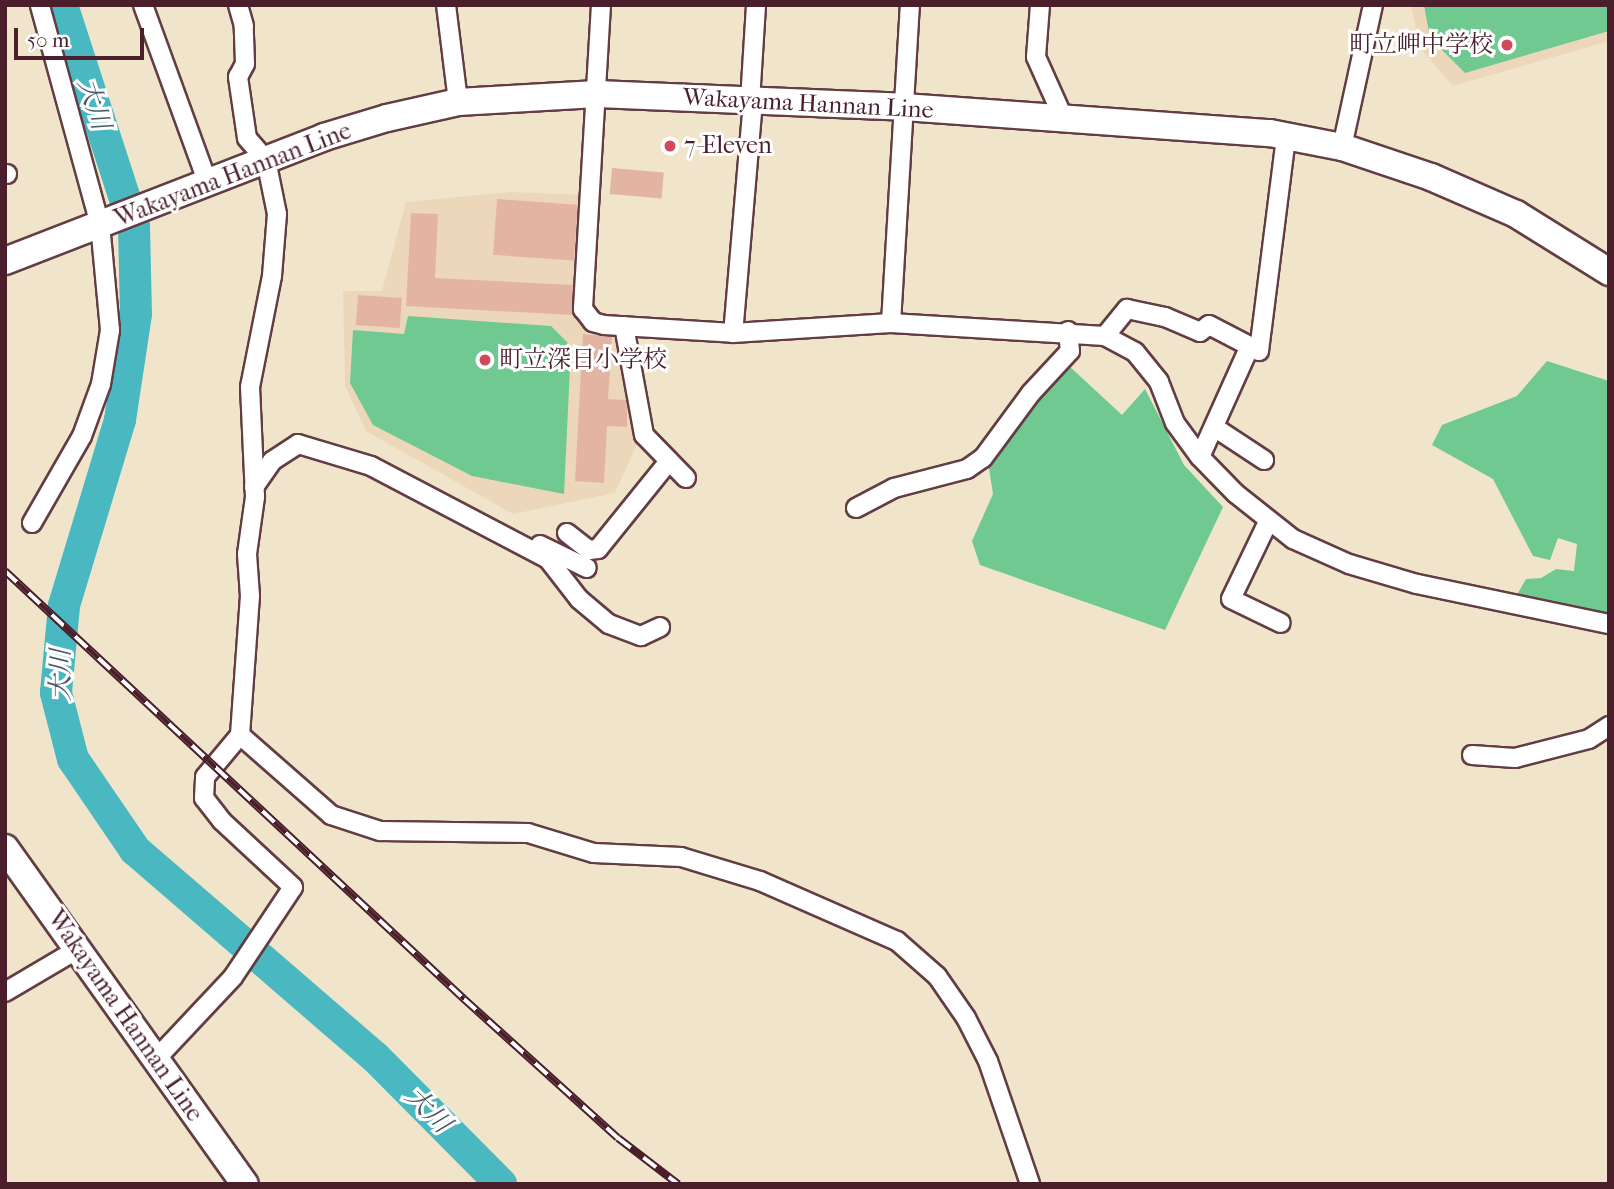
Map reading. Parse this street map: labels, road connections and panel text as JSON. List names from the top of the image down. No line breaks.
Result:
{"streets":{"main road":["Wakayama Hannan Line"]},"water":["大川"],"places":["町立岬中学校","7-Eleven","町立深日小学校"],"scale_bar":"50 m"}
